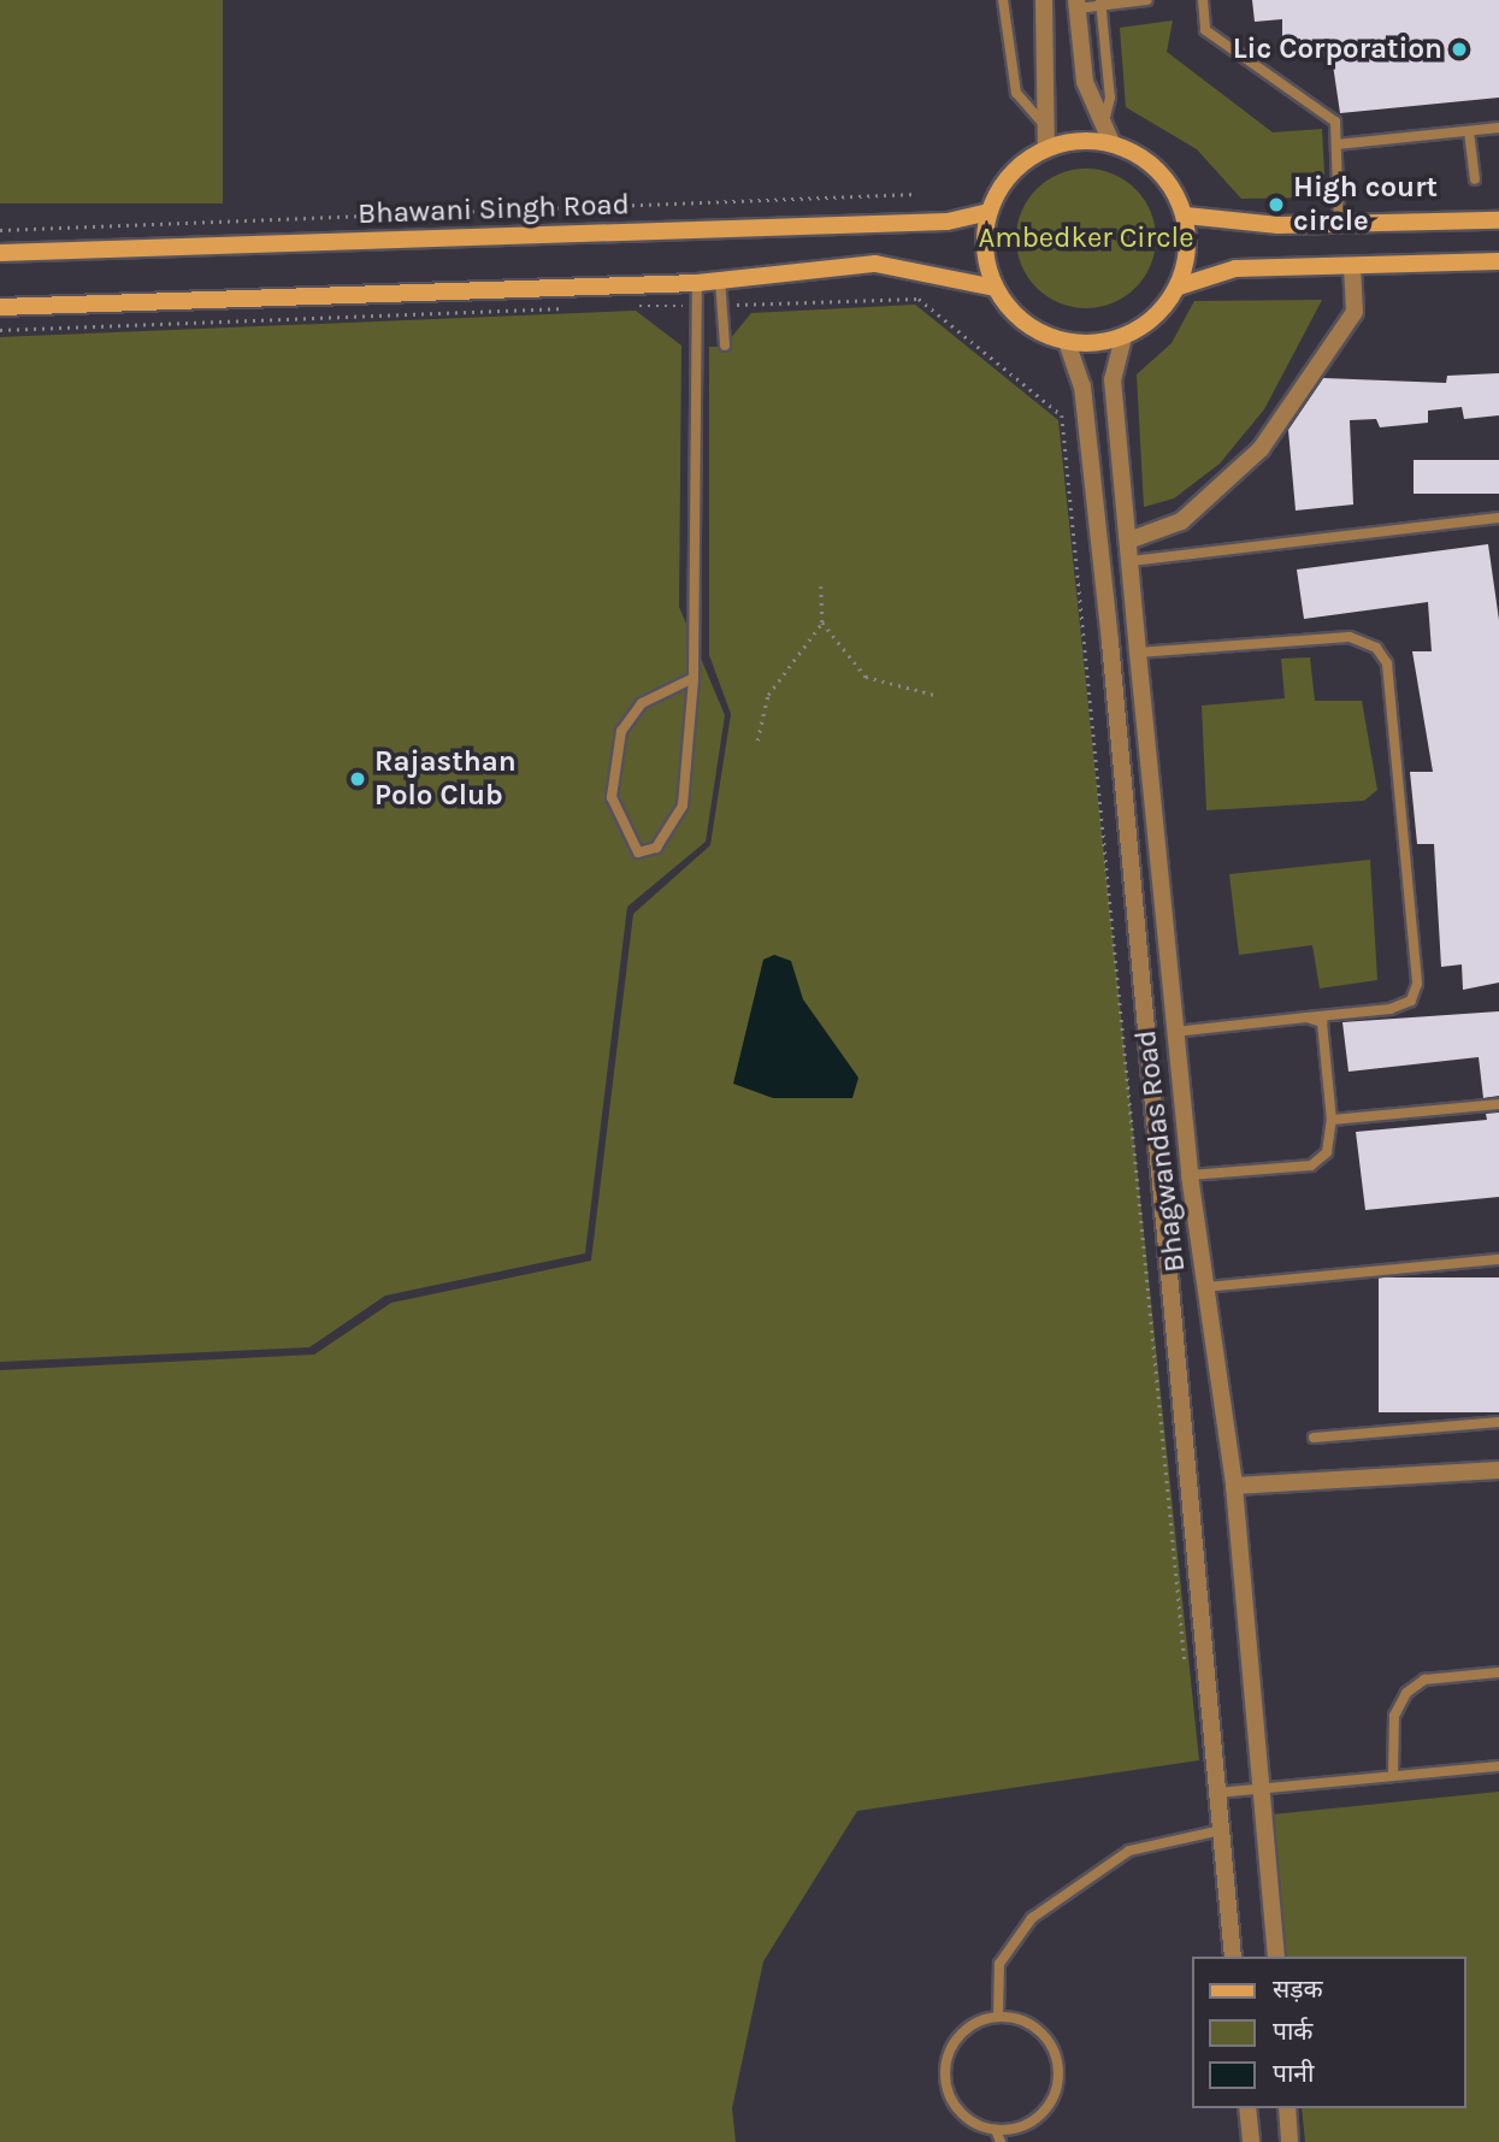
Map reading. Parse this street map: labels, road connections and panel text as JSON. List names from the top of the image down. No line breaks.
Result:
{"streets":{"main road":["Bhawani Singh Road"],"street":["Bhagwandas Road"]},"crossings":[["Bhawani Singh Road","Bhagwandas Road"]],"parks":["Ambedker Circle"],"places":["Lic Corporation","High court circle","Rajasthan Polo Club"],"legend":["सड़क","पार्क","पानी"]}
